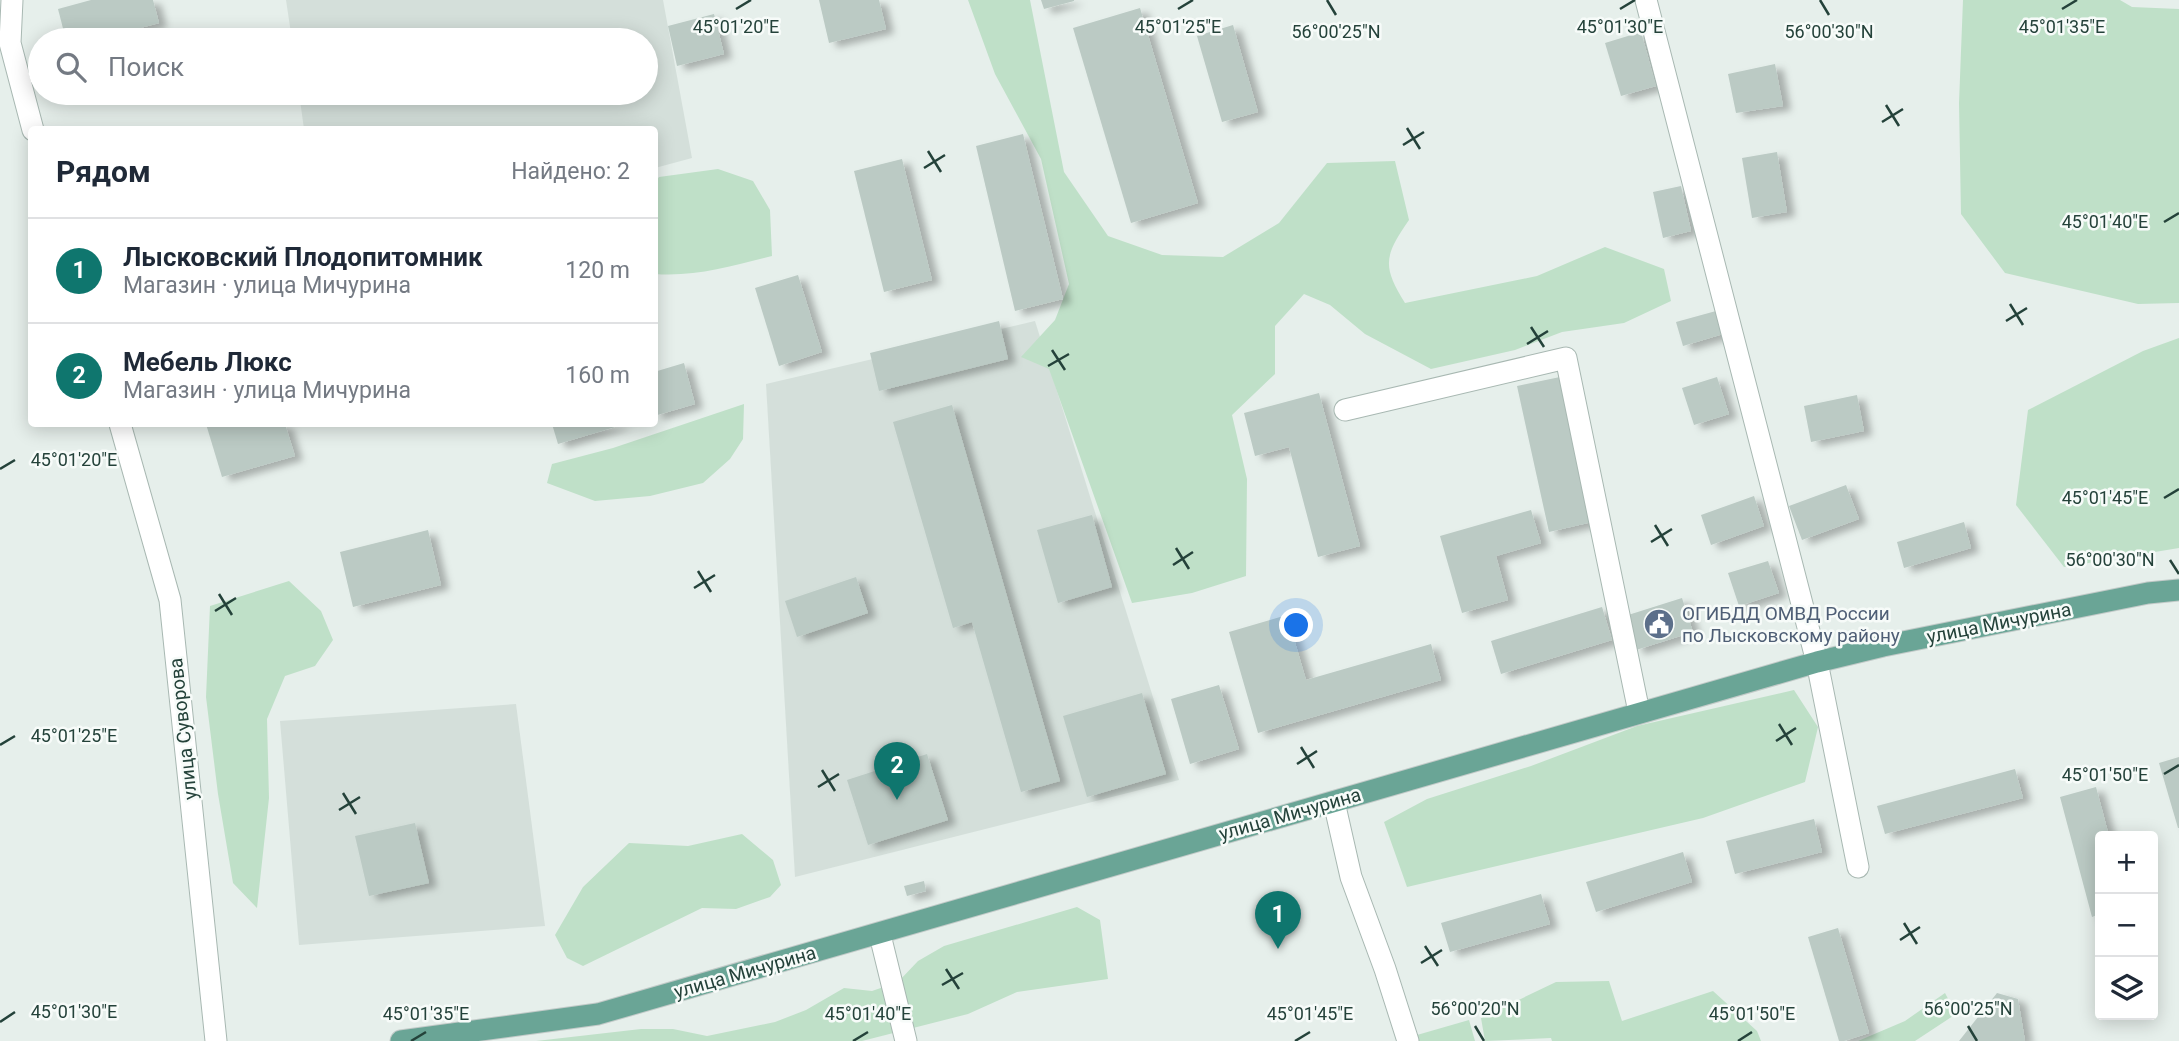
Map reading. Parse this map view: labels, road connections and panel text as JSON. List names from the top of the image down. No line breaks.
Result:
{"streets":{"main road":["улица Мичурина"],"street":["улица Суворова"]},"places":{"public building":["ОГИБДД ОМВД России по Лысковскому району"]},"page":{"search":"Поиск","heading":["Рядом","Найдено: 2"],"list":[{"mark":"1","name":"Лысковский Плодопитомник","note":"Магазин · улица Мичурина","value":"120 m"},{"mark":"2","name":"Мебель Люкс","note":"Магазин · улица Мичурина","value":"160 m"}],"pins":["2","1"],"map_buttons":["+","−"]},"coordinates":["45°01'25\"E","45°01'30\"E","45°01'35\"E","45°01'20\"E","56°00'30\"N","56°00'25\"N","45°01'40\"E","45°01'45\"E","45°01'50\"E","56°00'20\"N"]}
